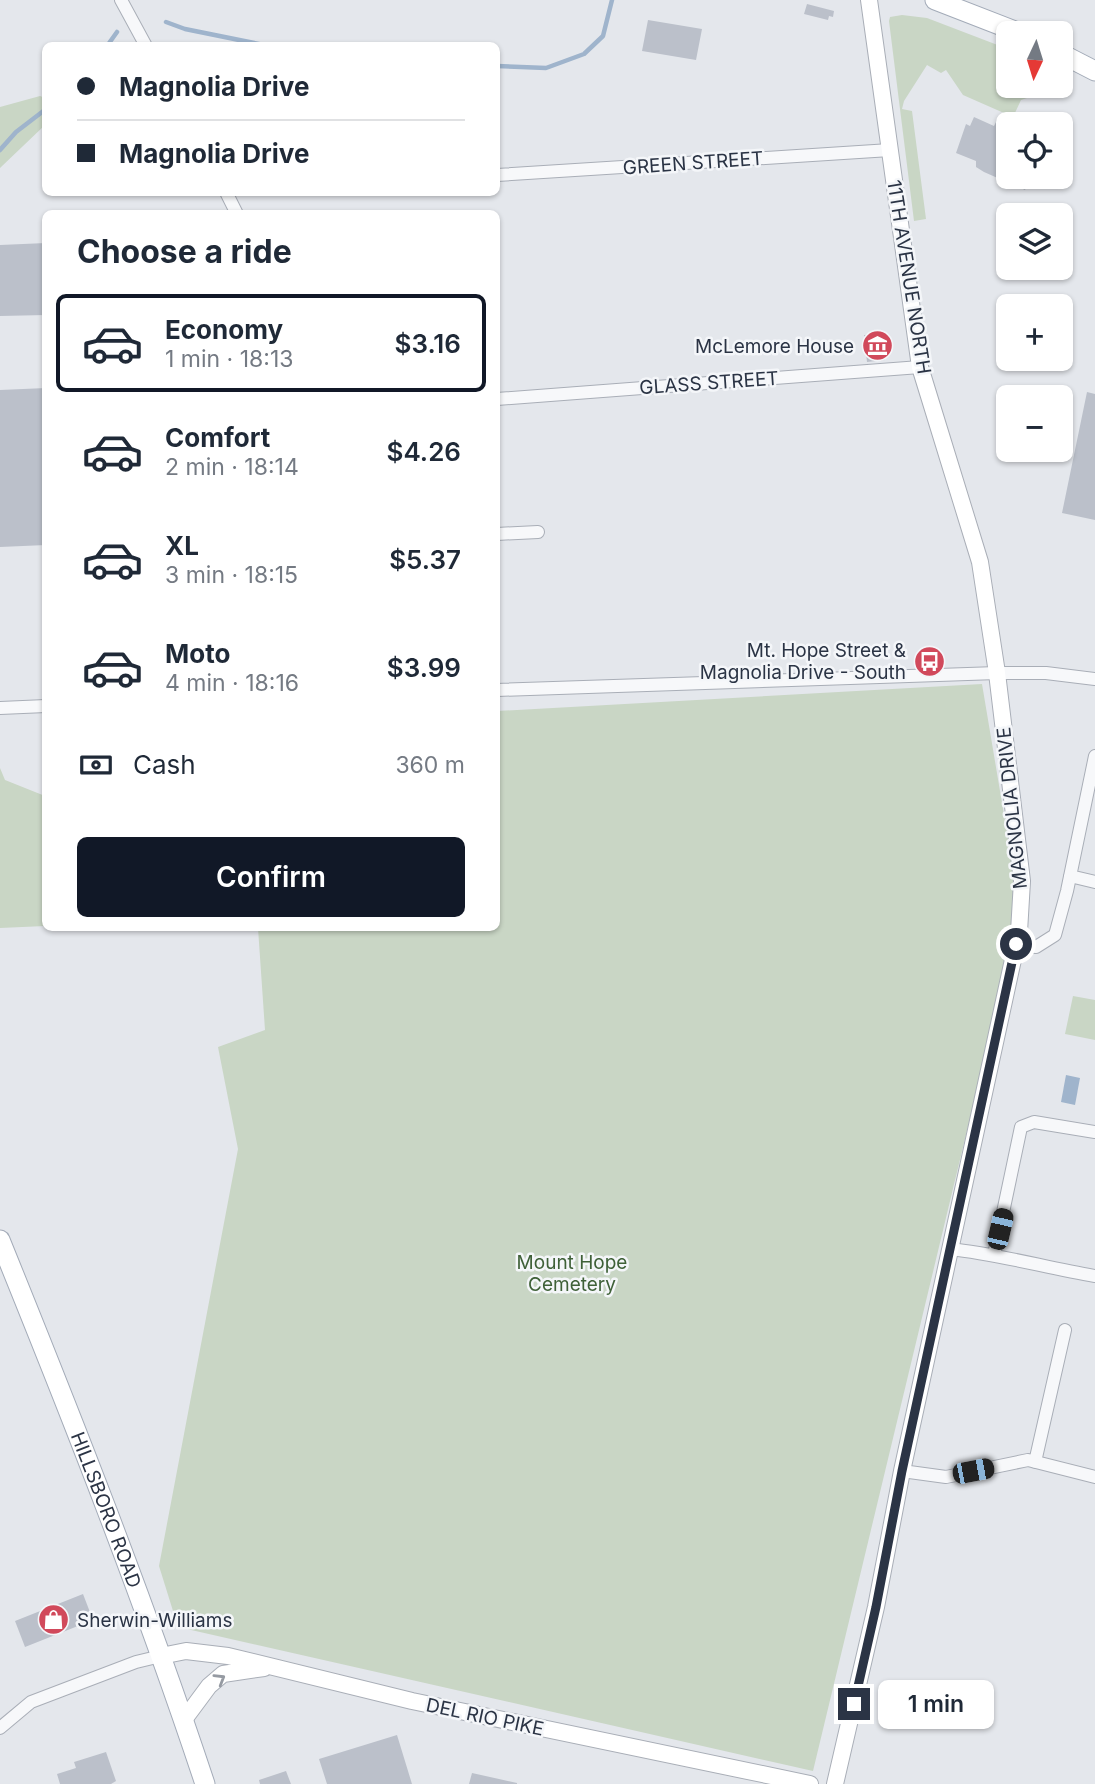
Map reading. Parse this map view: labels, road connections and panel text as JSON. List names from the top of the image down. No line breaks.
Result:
{"streets":{"main road":["HILLSBORO ROAD"],"street":["GREEN STREET","11TH AVENUE NORTH","GLASS STREET","MAGNOLIA DRIVE","DEL RIO PIKE"]},"crossings":[["GREEN STREET","11TH AVENUE NORTH"],["11TH AVENUE NORTH","GLASS STREET"],["11TH AVENUE NORTH","MAGNOLIA DRIVE"],["HILLSBORO ROAD","DEL RIO PIKE"]],"parks":["Mount Hope Cemetery"],"places":{"museum":["McLemore House"],"bus stop":["Mt. Hope Street & Magnolia Drive - South"],"shop":["Sherwin-Williams"]},"north":"bottom","page":{"map_buttons":["+","−"],"banner":["Magnolia Drive","Magnolia Drive"],"heading":"Choose a ride","list":[{"name":"Economy","note":"1 min · 18:13","value":"$3.16"},{"name":"Comfort","note":"2 min · 18:14","value":"$4.26"},{"name":"XL","note":"3 min · 18:15","value":"$5.37"},{"name":"Moto","note":"4 min · 18:16","value":"$3.99"}],"pay":["Cash","360 m"],"buttons":"Confirm","bubble":"1 min"}}
